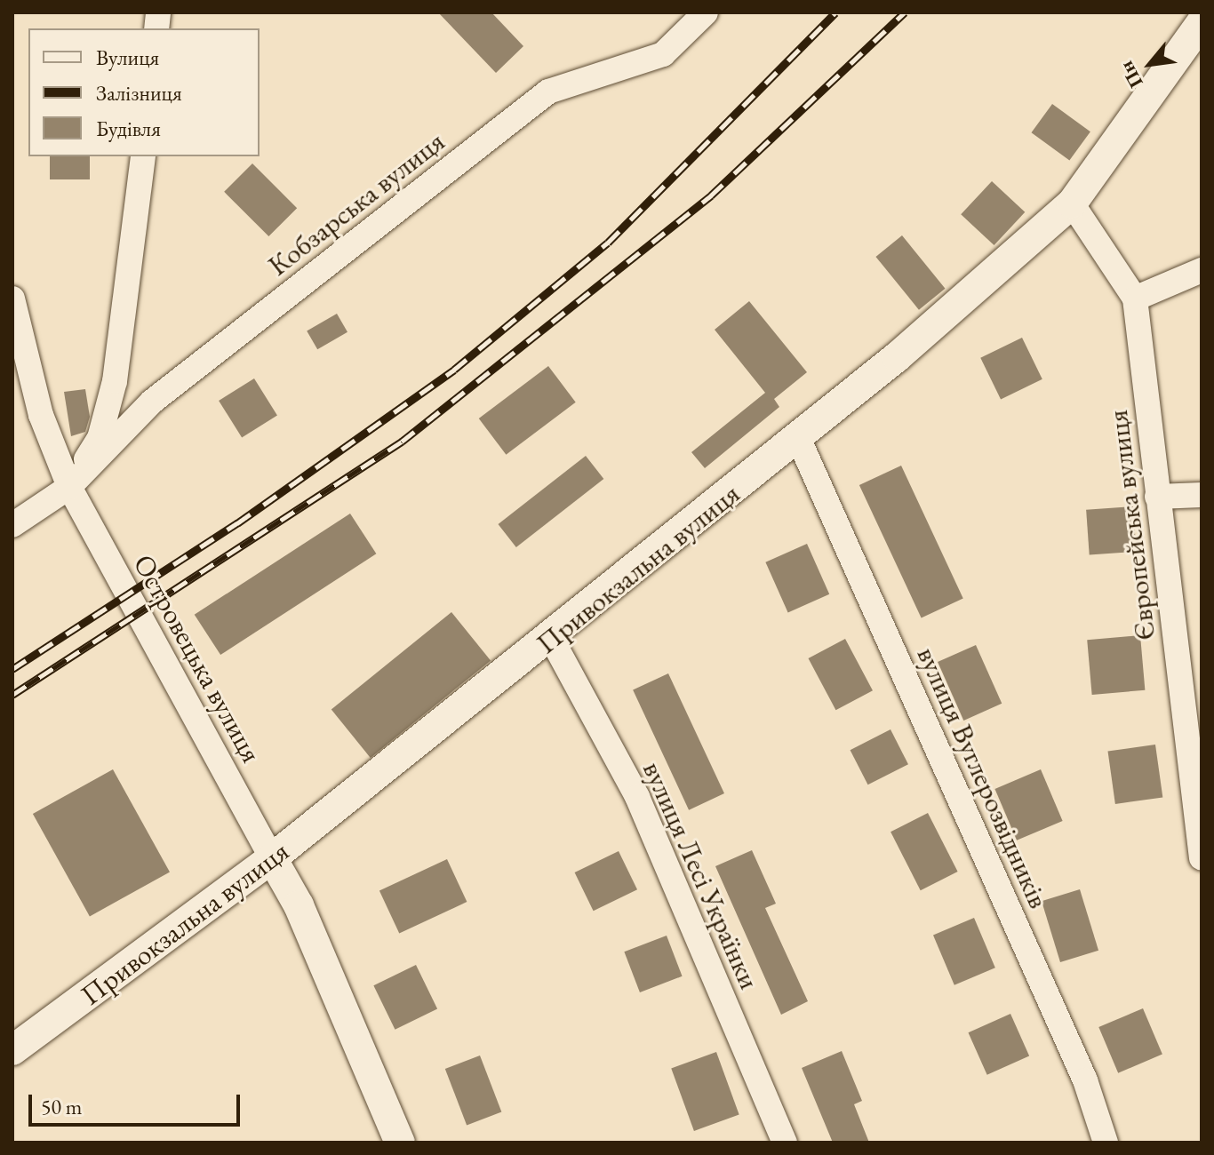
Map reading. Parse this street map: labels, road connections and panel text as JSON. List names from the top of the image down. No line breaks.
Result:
{"streets":{"street":["Кобзарська вулиця","Європейська вулиця","Привокзальна вулиця","Островецька вулиця","вулиця Вуглерозвідників","вулиця Лесі Українки"]},"crossings":[["Кобзарська вулиця","Островецька вулиця"],["Європейська вулиця","Привокзальна вулиця"],["Привокзальна вулиця","Островецька вулиця"],["Привокзальна вулиця","вулиця Вуглерозвідників"],["Привокзальна вулиця","вулиця Лесі Українки"]],"legend":["Вулиця","Залізниця","Будівля"],"scale_bar":"50 m","north":"bottom left"}
